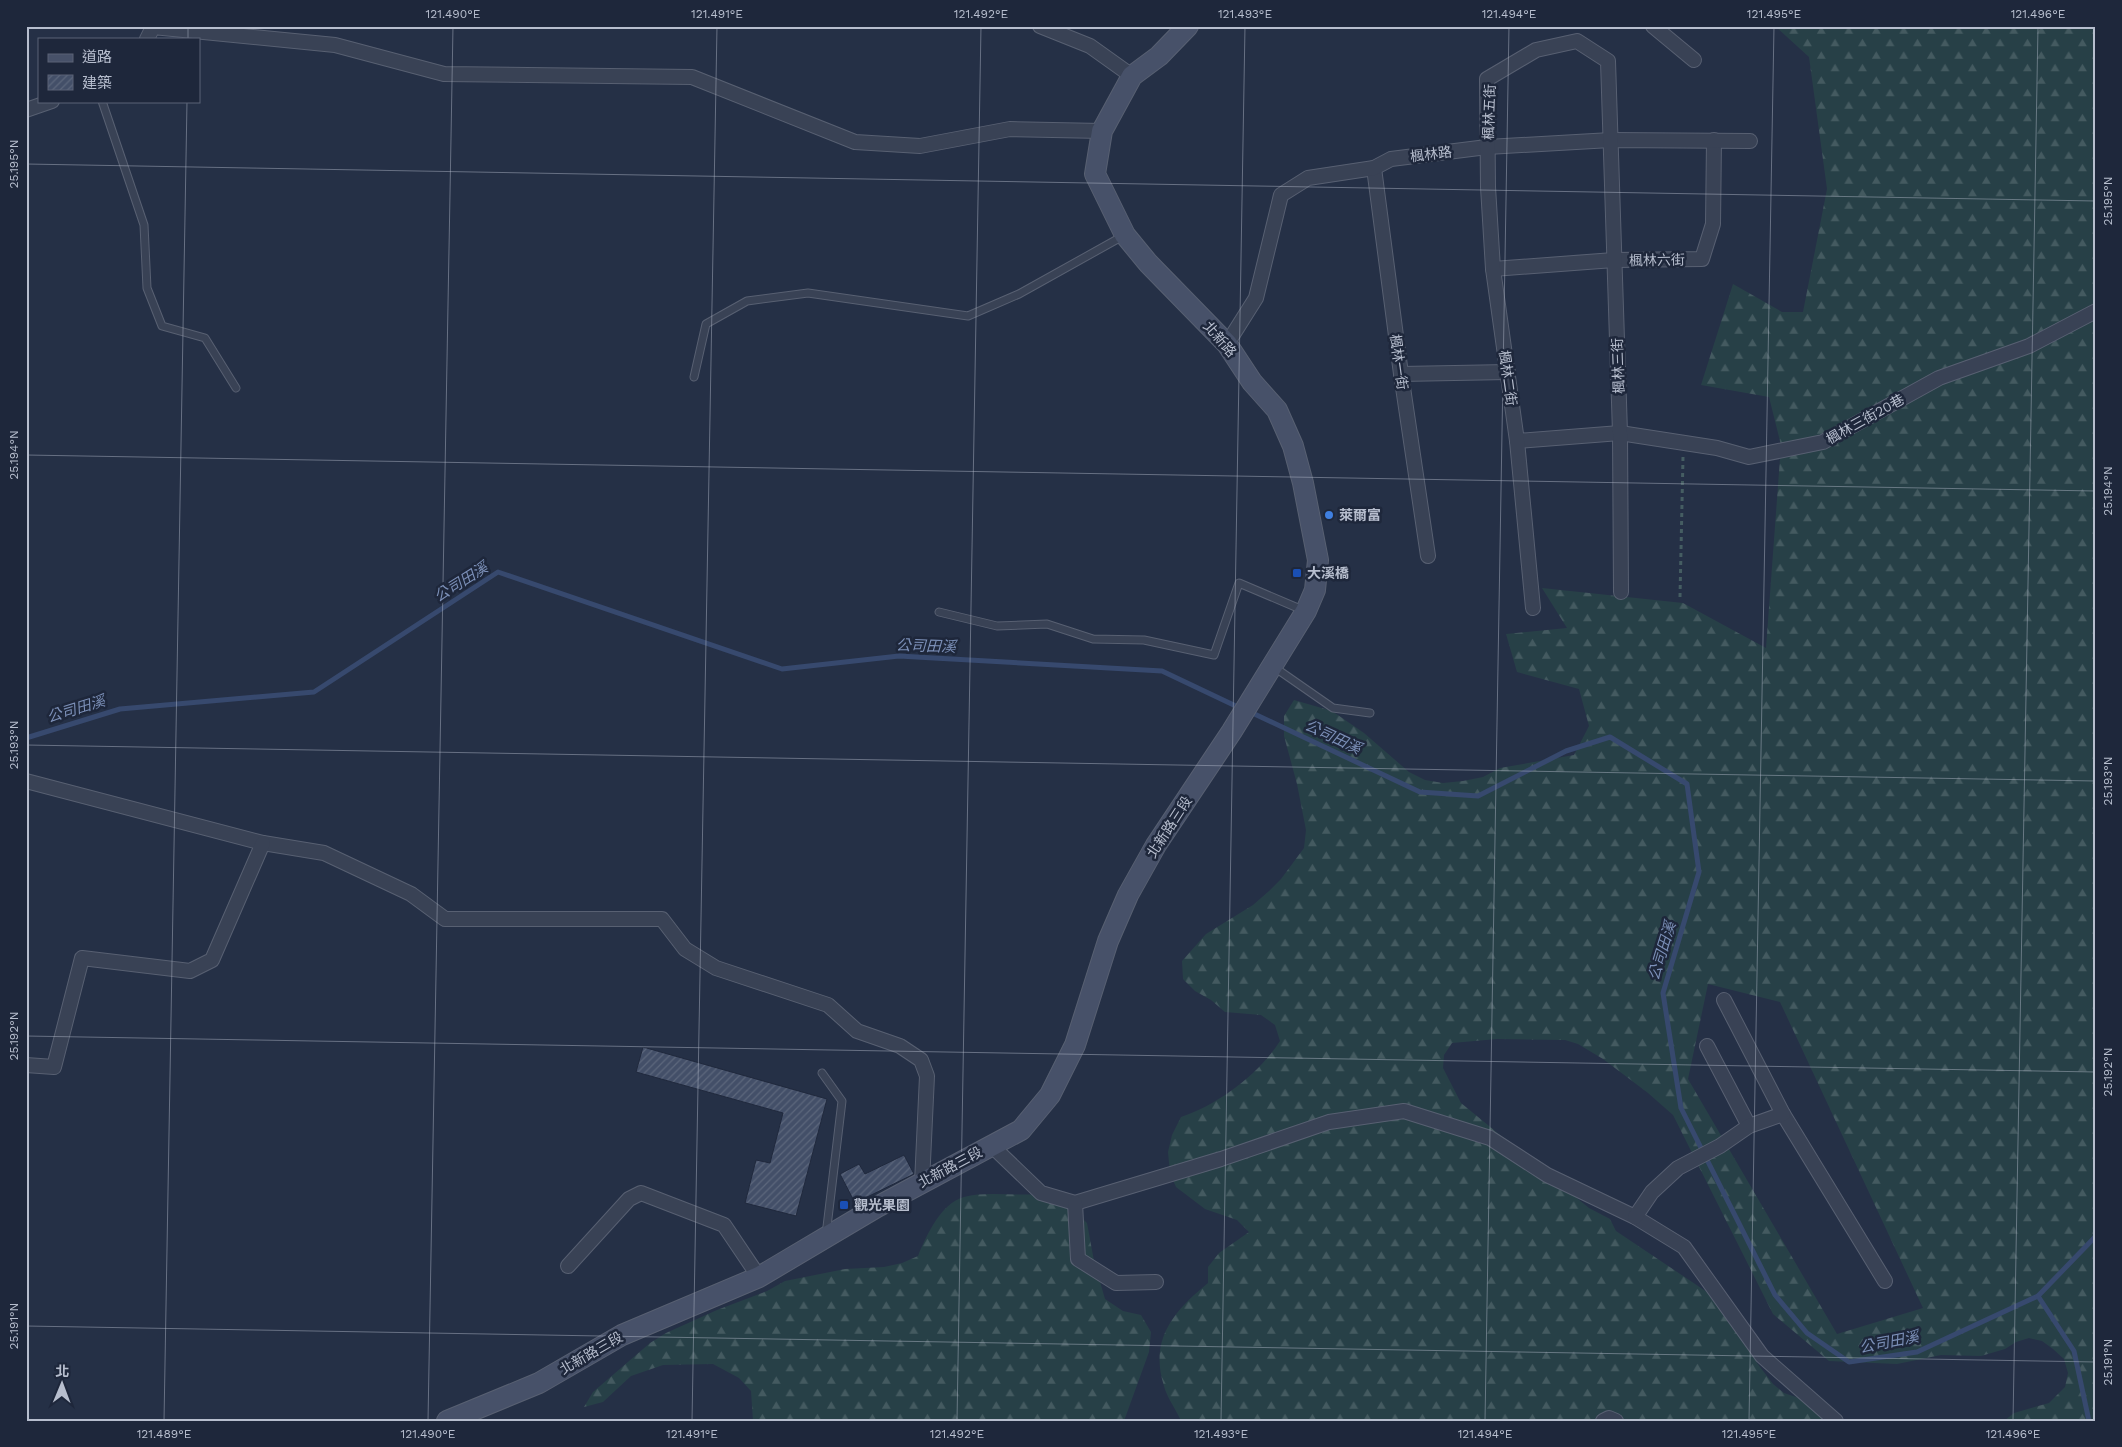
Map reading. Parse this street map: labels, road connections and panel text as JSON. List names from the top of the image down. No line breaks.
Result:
{"streets":{"main road":["北新路","北新路三段"],"street":["楓林五街","楓林路","楓林六街","楓林一街","楓林三街","楓林二街","楓林三街20巷"]},"crossings":[["楓林五街","楓林路"],["楓林五街","楓林三街"],["楓林五街","楓林二街"],["楓林路","楓林六街"],["楓林路","北新路"],["楓林路","楓林一街"],["楓林路","楓林三街"],["楓林路","楓林二街"],["楓林六街","楓林三街"],["楓林六街","楓林二街"],["北新路","北新路三段"],["楓林三街","楓林三街20巷"],["楓林二街","楓林三街20巷"]],"water":["公司田溪"],"places":{"other":["萊爾富"],"transit":["大溪橋","觀光果園"]},"legend":["道路","建築"],"north":"top","coordinates":["121.490°E","121.491°E","121.492°E","121.493°E","121.494°E","121.495°E","121.496°E","25.195°N","25.194°N","25.193°N","25.192°N","25.191°N","121.489°E"]}
